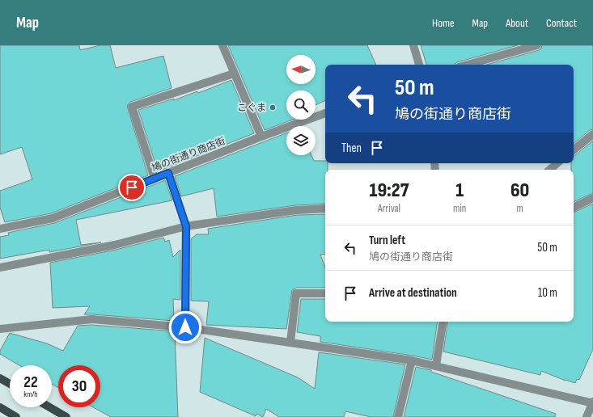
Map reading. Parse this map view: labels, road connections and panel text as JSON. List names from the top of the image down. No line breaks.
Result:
{"streets":{"street":["鳩の街通り商店街"]},"places":["こぐま"],"north":"left","page":{"header":"Map","nav":["Home","Map","About","Contact"],"turn":["50 m","鳩の街通り商店街"],"then":"Then","eta":["19:27","Arrival","1","min","60","m"],"list":[{"name":"Turn left","note":"鳩の街通り商店街","value":"50 m"},{"name":"Arrive at destination","value":"10 m"}],"speed":"22 km/h","limit":"30"}}
